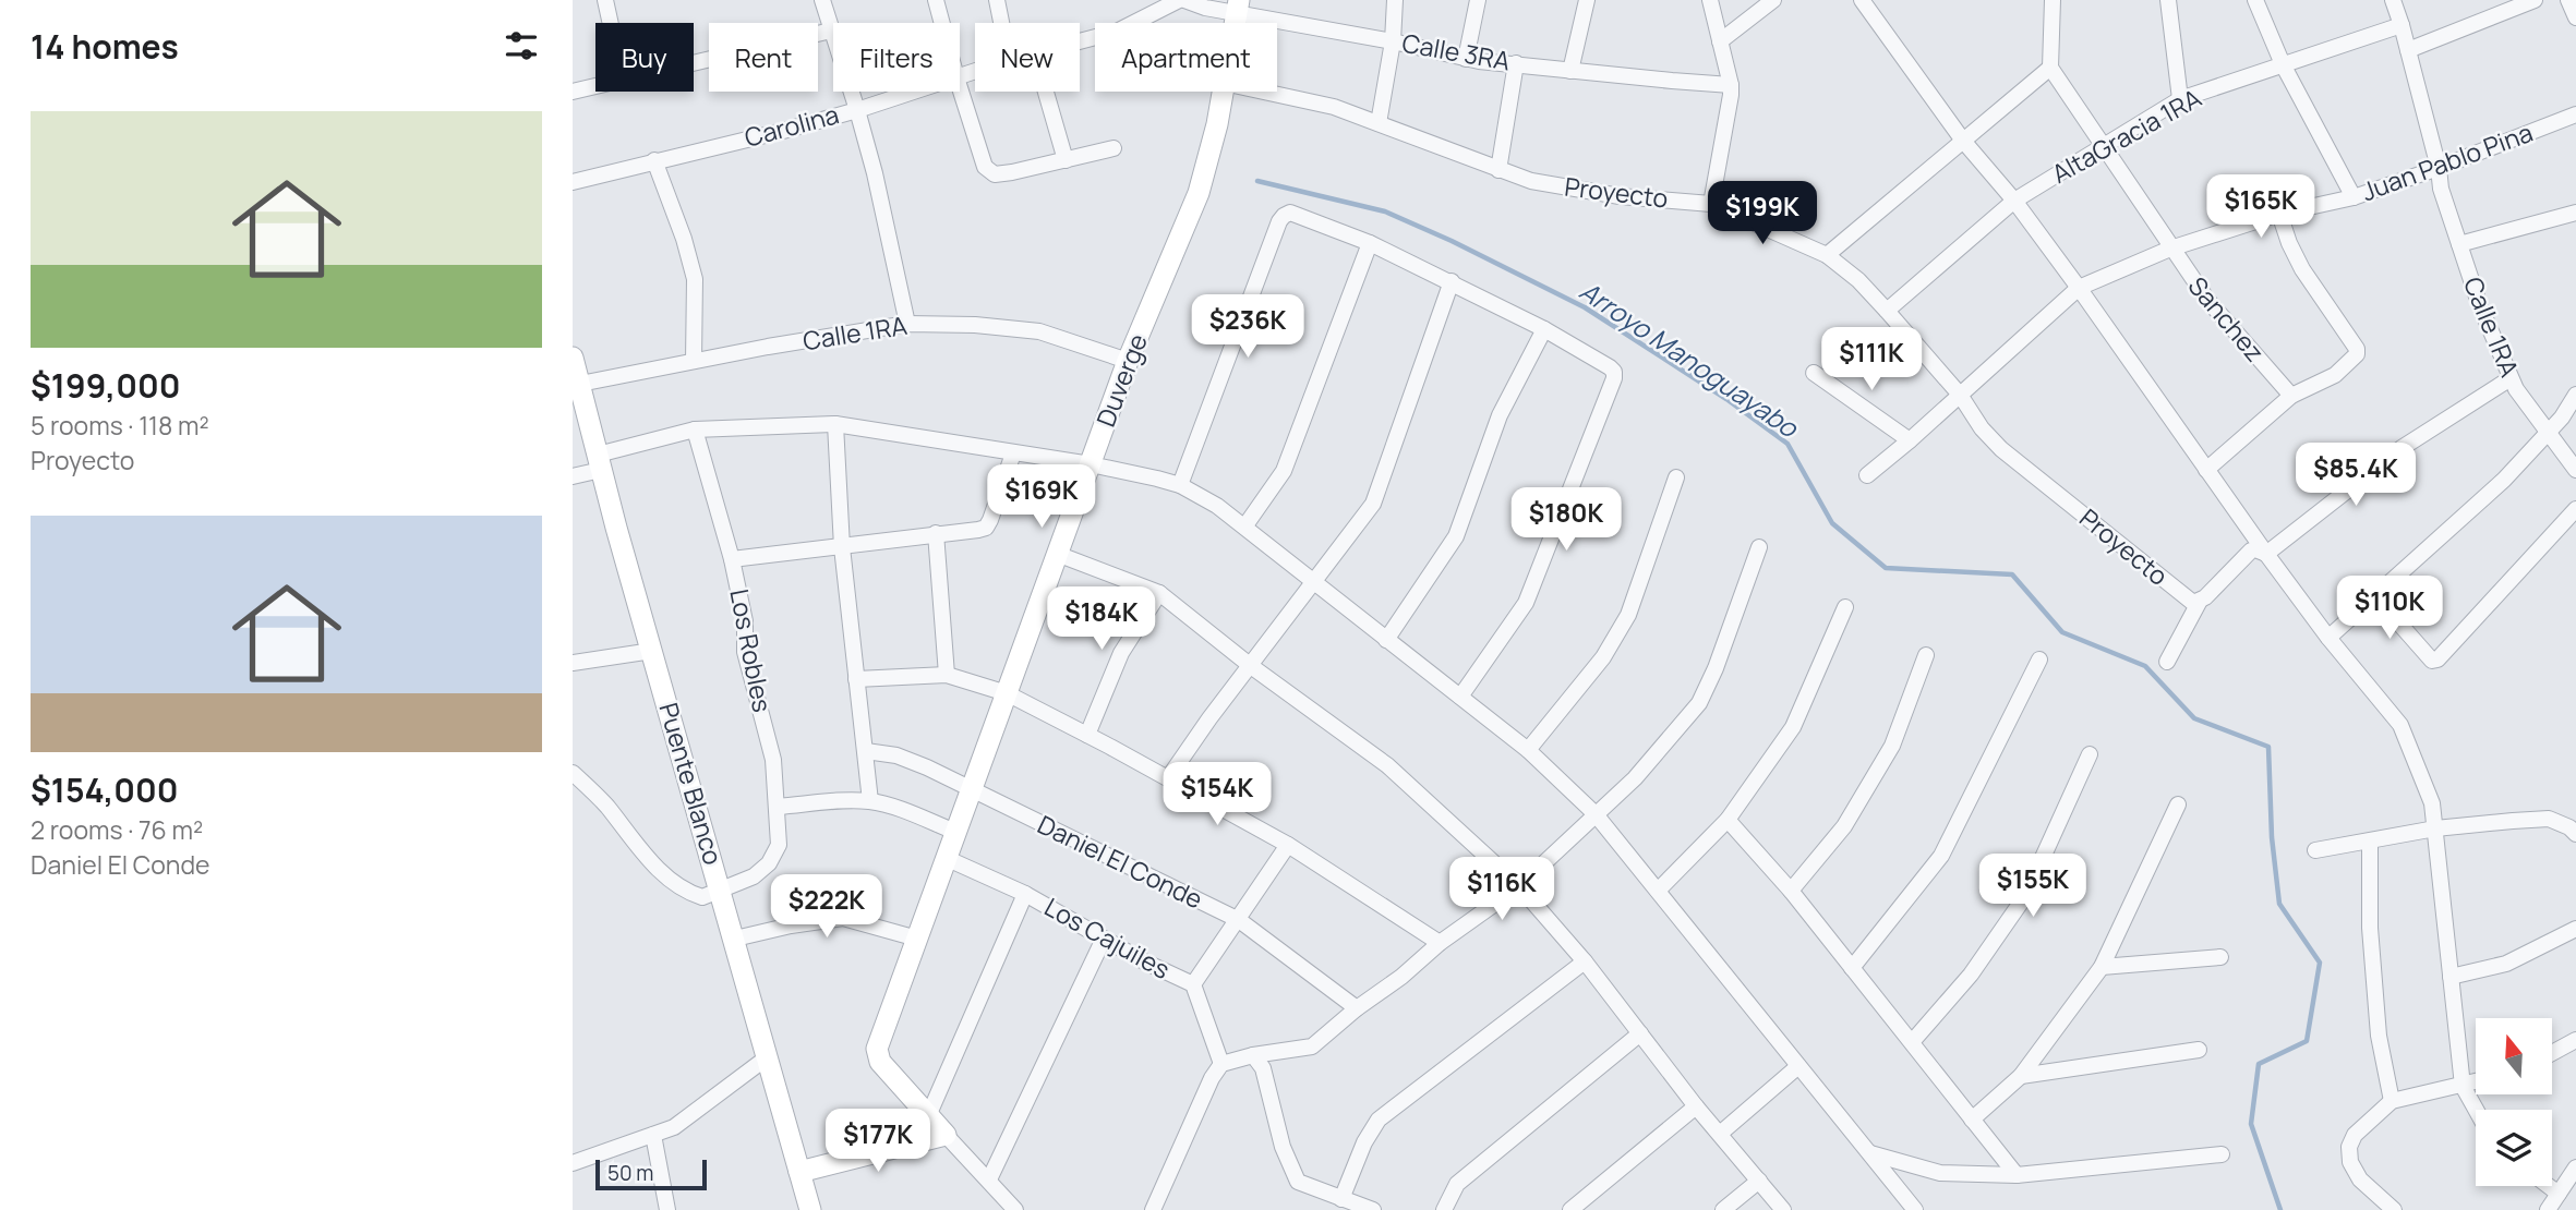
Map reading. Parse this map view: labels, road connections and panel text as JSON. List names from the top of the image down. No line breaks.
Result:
{"streets":{"street":["Calle 3RA","Carolina","AltaGracia 1RA","Juan Pablo Pina","Proyecto","Sanchez","Calle 1RA","Duverge","Los Robles","Puente Blanco","Daniel El Conde","Los Cajuiles"]},"crossings":[["Calle 3RA","Carolina"],["AltaGracia 1RA","Proyecto"],["AltaGracia 1RA","Sanchez"],["AltaGracia 1RA","Calle 1RA"],["Juan Pablo Pina","Proyecto"],["Juan Pablo Pina","Sanchez"],["Juan Pablo Pina","Calle 1RA"],["Calle 1RA","Duverge"],["Calle 1RA","Puente Blanco"],["Duverge","Daniel El Conde"],["Duverge","Los Cajuiles"],["Los Robles","Puente Blanco"]],"water":["Arroyo Manoguayabo"],"scale_bar":"50 m","north":"top","page":{"heading":"14 homes","chip":["Buy","Rent","Filters","New","Apartment"],"list":[{"name":"$199,000","note":"5 rooms · 118 m² · Proyecto"},{"name":"$154,000","note":"2 rooms · 76 m² · Daniel El Conde"}],"price":["$165K","$199K","$236K","$111K","$85.4K","$169K","$180K","$110K","$184K","$154K","$155K","$116K","$222K","$177K"],"scale":"50 m"}}
